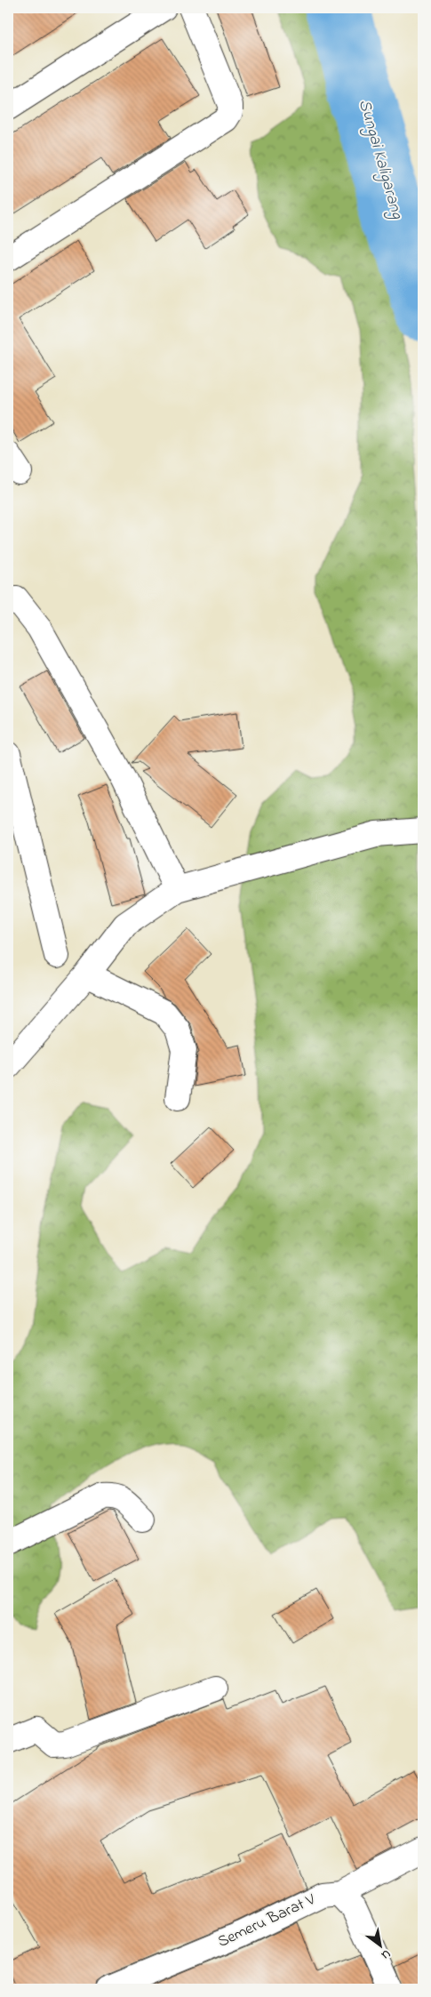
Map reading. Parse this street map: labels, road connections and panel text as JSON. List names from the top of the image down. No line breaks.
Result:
{"streets":{"street":["Semeru Barat V"]},"water":["Sungai Kaligarang"],"north":"bottom right"}
